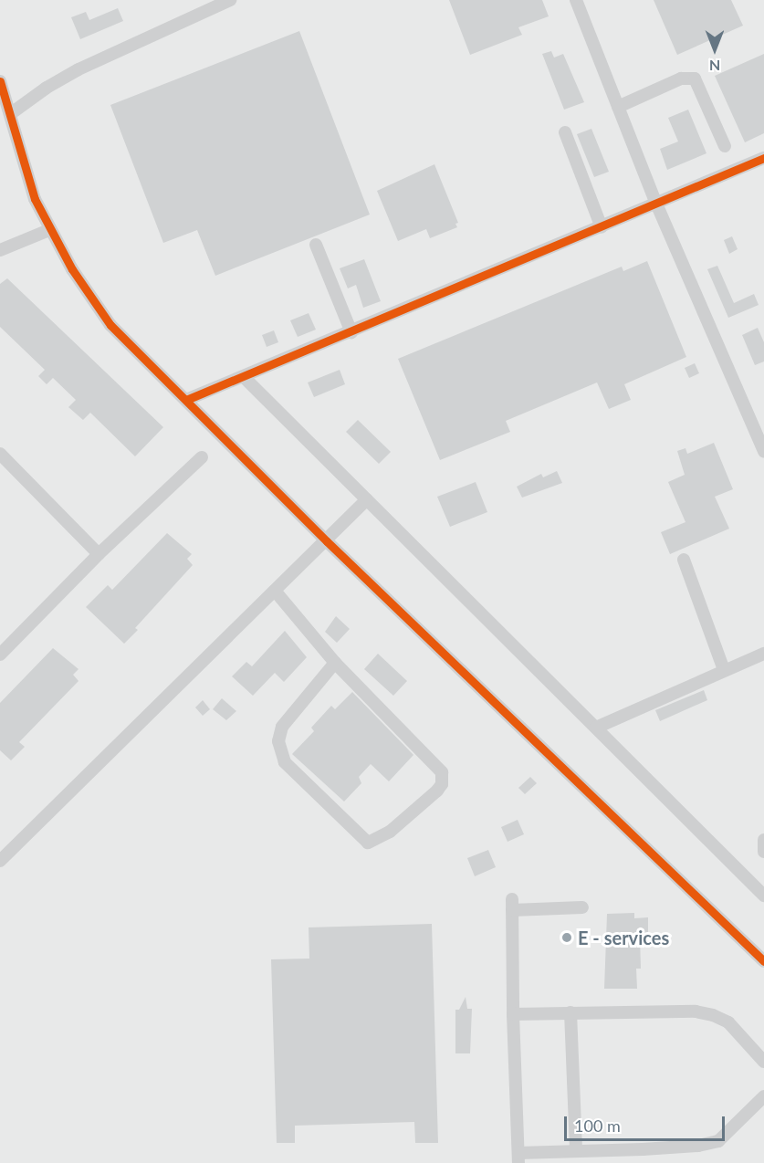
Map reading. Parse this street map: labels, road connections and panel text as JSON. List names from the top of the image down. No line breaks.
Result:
{"places":["E - services"],"scale_bar":"100 m","north":"bottom"}
